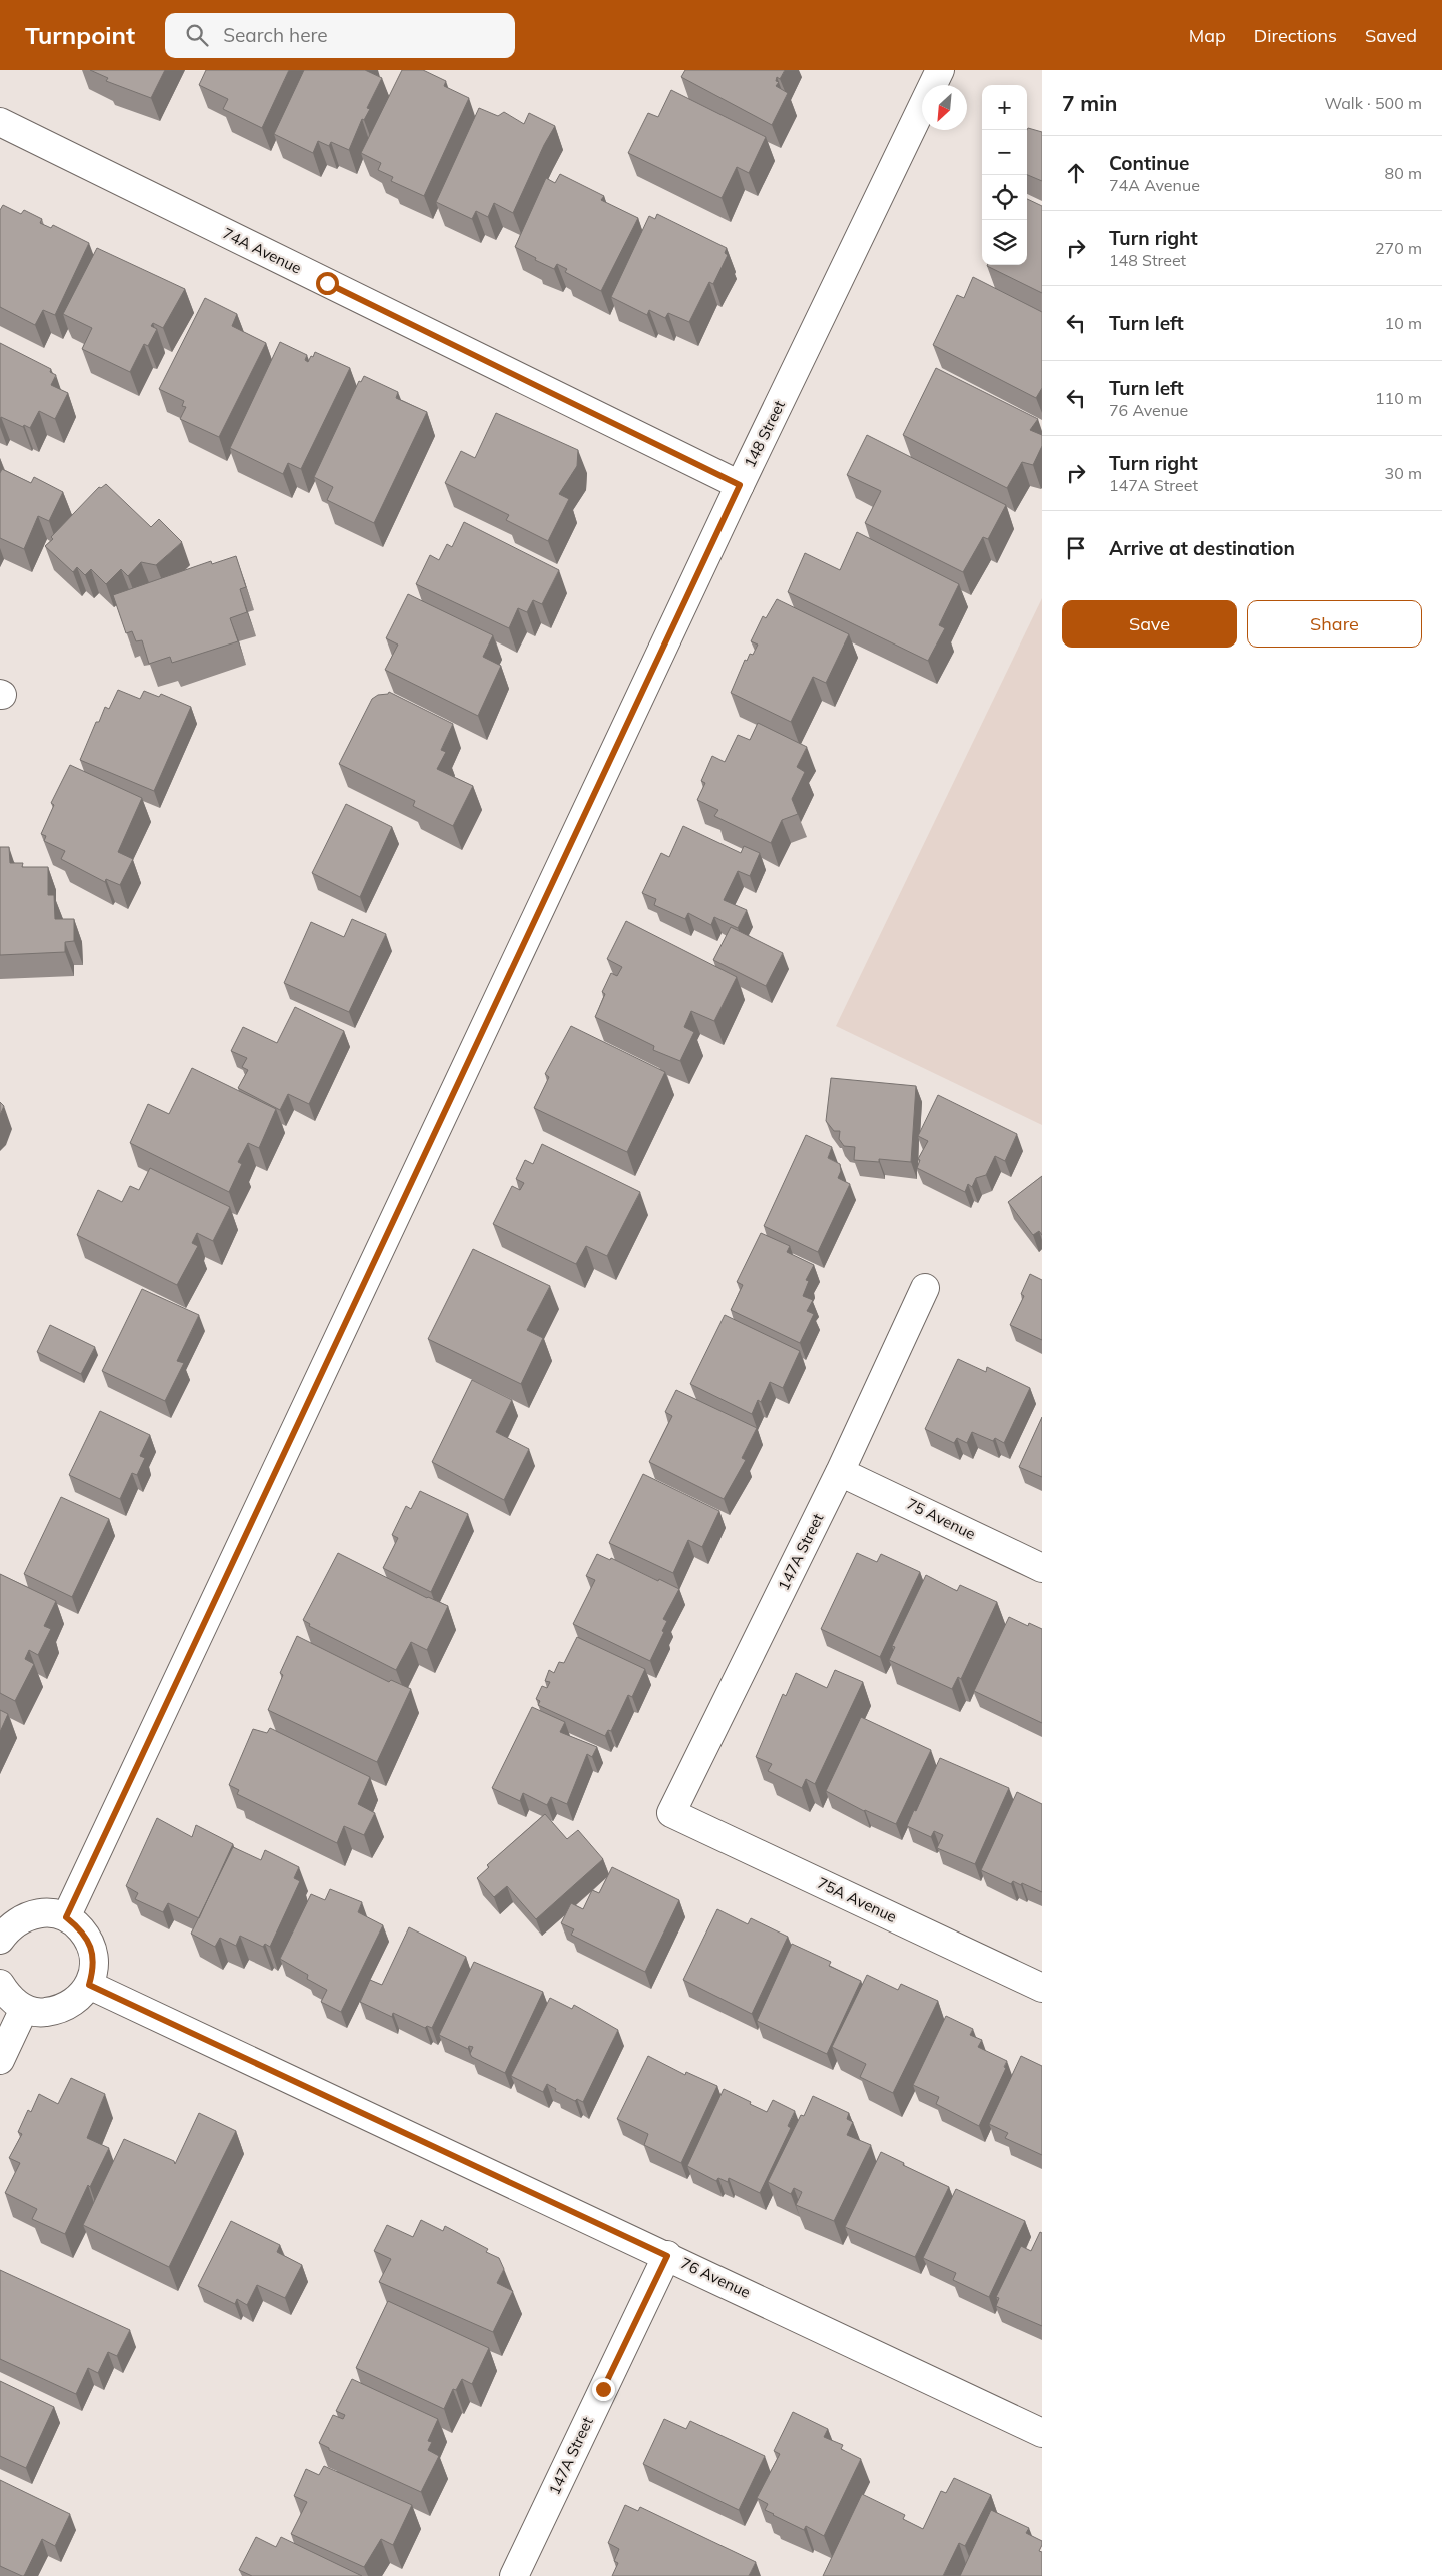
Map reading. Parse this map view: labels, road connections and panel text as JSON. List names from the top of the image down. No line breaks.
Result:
{"streets":{"street":["74A Avenue","148 Street","75 Avenue","147A Street","75A Avenue","76 Avenue"]},"crossings":[["74A Avenue","148 Street"],["75 Avenue","147A Street"],["147A Street","75A Avenue"],["147A Street","76 Avenue"]],"north":"bottom left","page":{"header":"Turnpoint","search":"Search here","nav":["Map","Directions","Saved"],"heading":["7 min","Walk · 500 m"],"map_buttons":["+","−"],"list":[["Continue","74A Avenue","80 m"],["Turn right","148 Street","270 m"],["Turn left","10 m"],["Turn left","76 Avenue","110 m"],["Turn right","147A Street","30 m"],"Arrive at destination"],"buttons":["Save","Share"]}}
